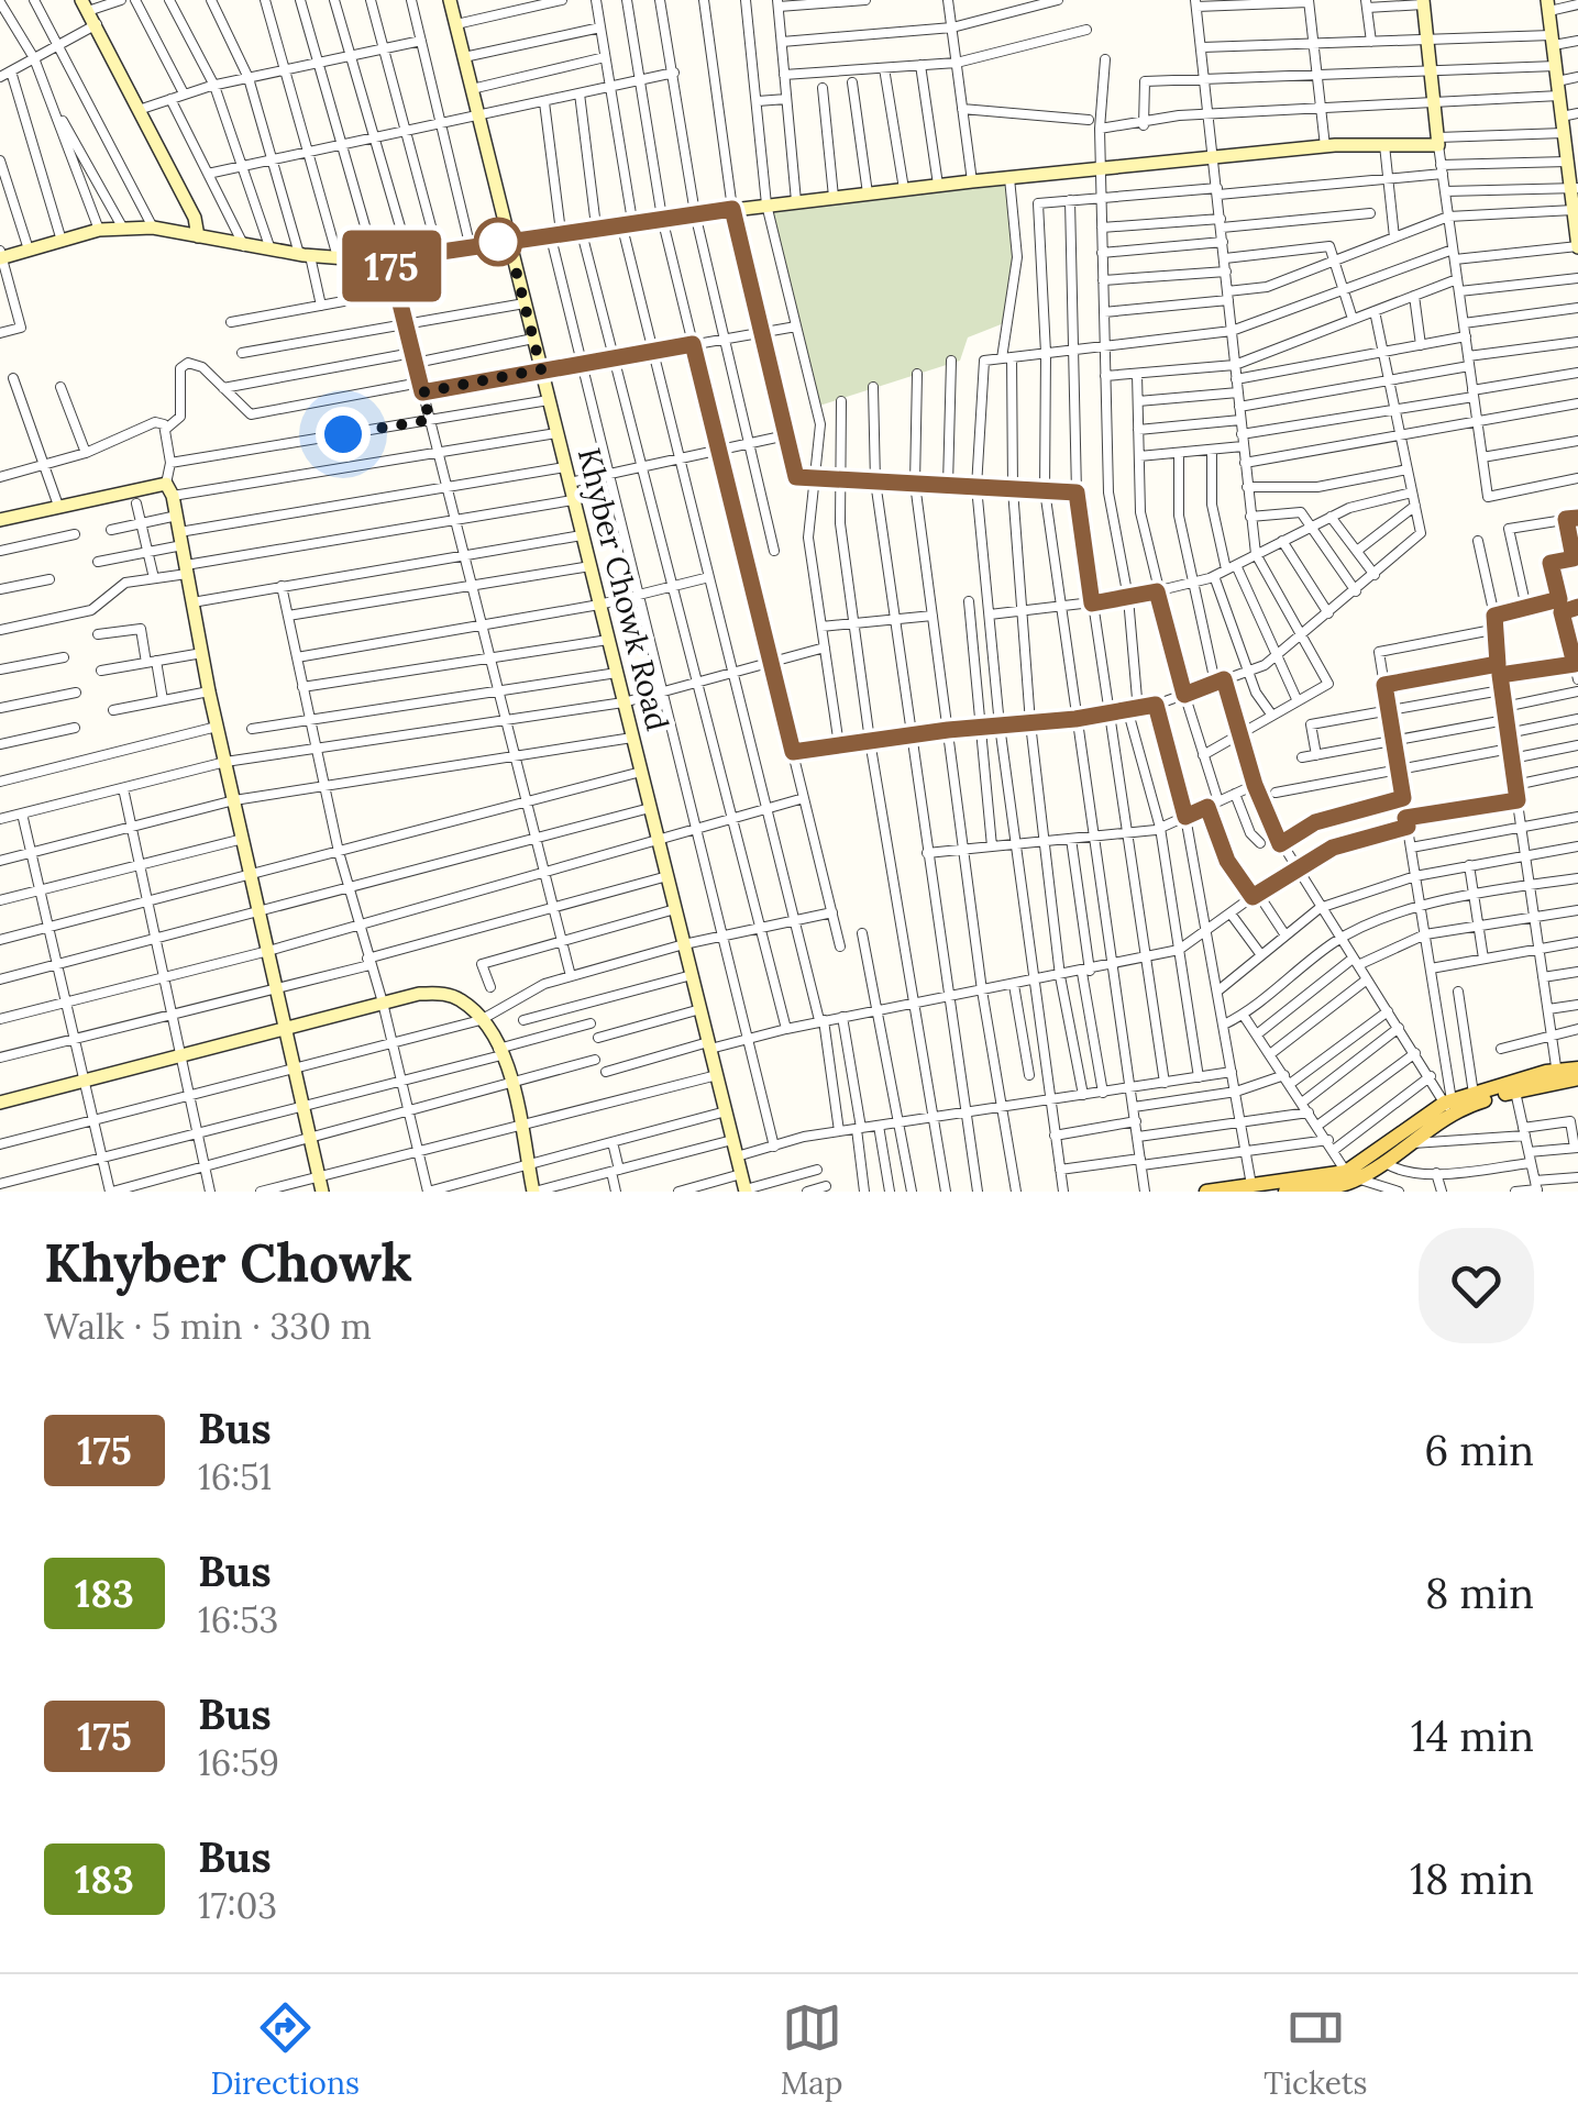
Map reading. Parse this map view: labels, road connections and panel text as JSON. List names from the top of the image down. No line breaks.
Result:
{"streets":{"street":["Khyber Chowk Road"]},"lines":["bus line 175"],"page":{"on_map":"175","heading":["Khyber Chowk","Walk · 5 min · 330 m"],"list":[{"mark":"175","name":"Bus","note":"16:51","value":"6 min"},{"mark":"183","name":"Bus","note":"16:53","value":"8 min"},{"mark":"175","name":"Bus","note":"16:59","value":"14 min"},{"mark":"183","name":"Bus","note":"17:03","value":"18 min"}],"tabs":["Directions","Map","Tickets"]}}
